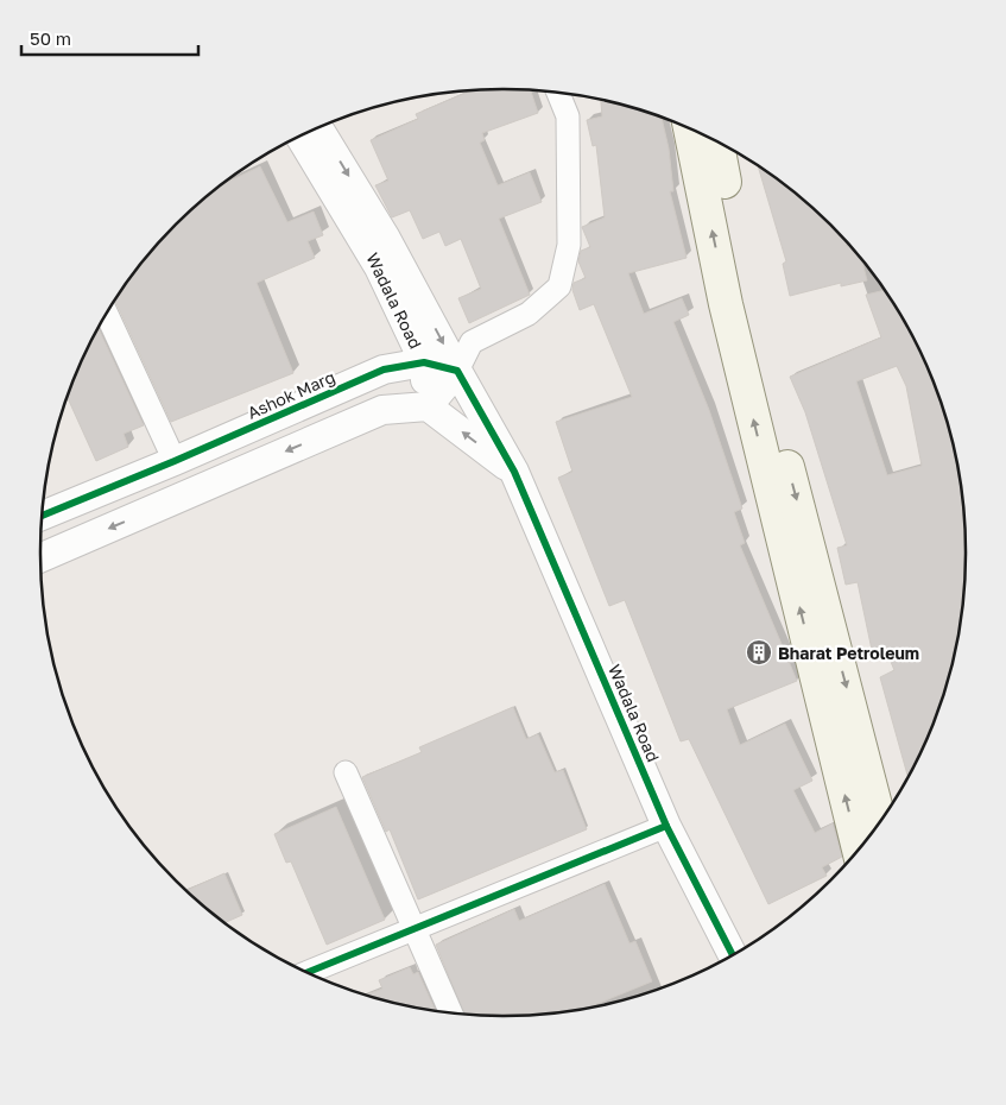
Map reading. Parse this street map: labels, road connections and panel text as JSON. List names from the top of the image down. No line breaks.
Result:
{"streets":{"street":["Wadala Road","Ashok Marg"]},"crossings":[["Wadala Road","Ashok Marg"]],"places":{"building":["Bharat Petroleum"]},"scale_bar":"50 m"}
